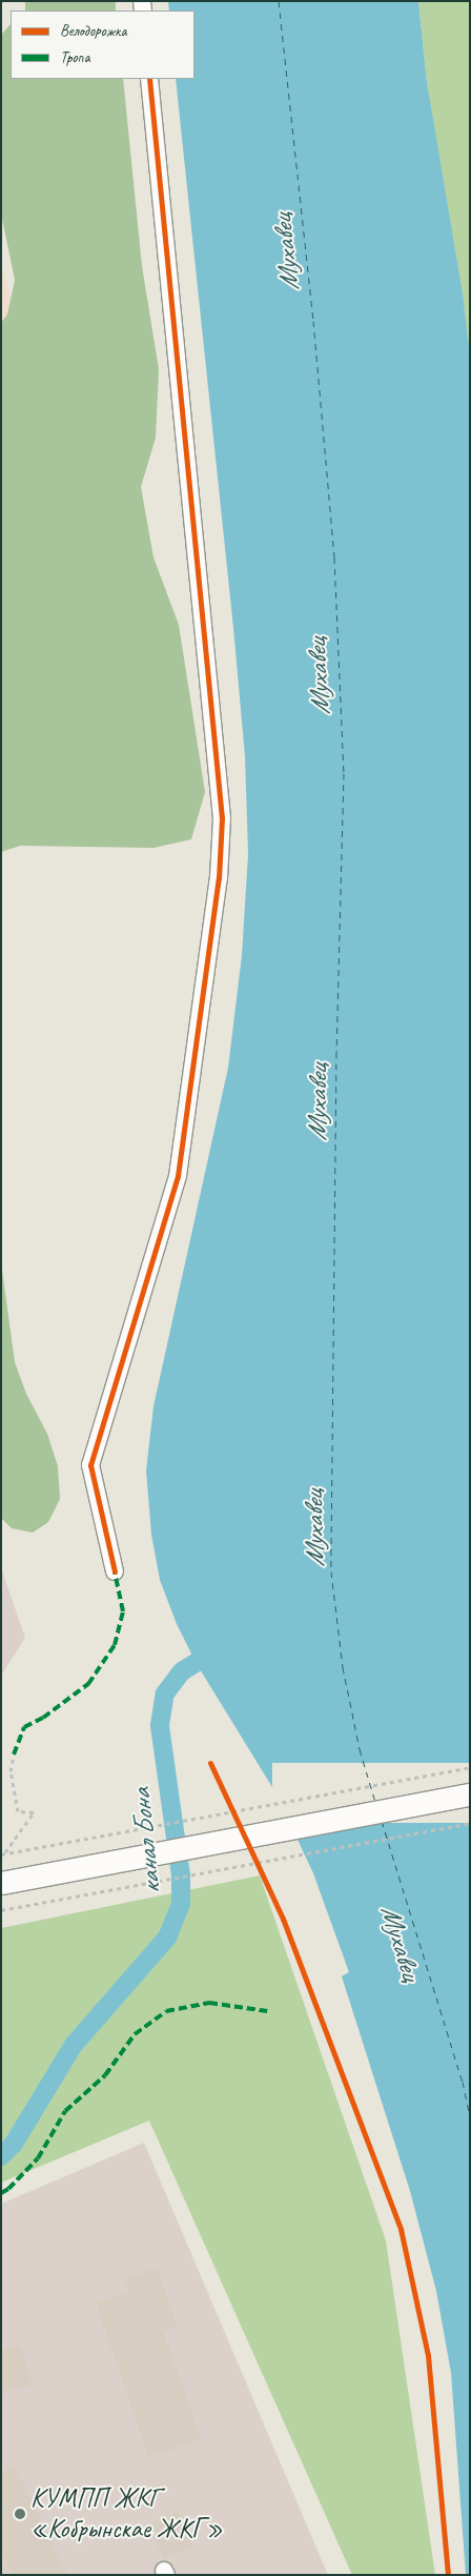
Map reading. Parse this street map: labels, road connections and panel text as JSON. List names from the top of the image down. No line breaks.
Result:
{"water":["Мухавец","канал Бона"],"places":["КУМПП ЖКГ «Кобрынскае ЖКГ»"],"legend":["Велодорожка","Тропа"]}
